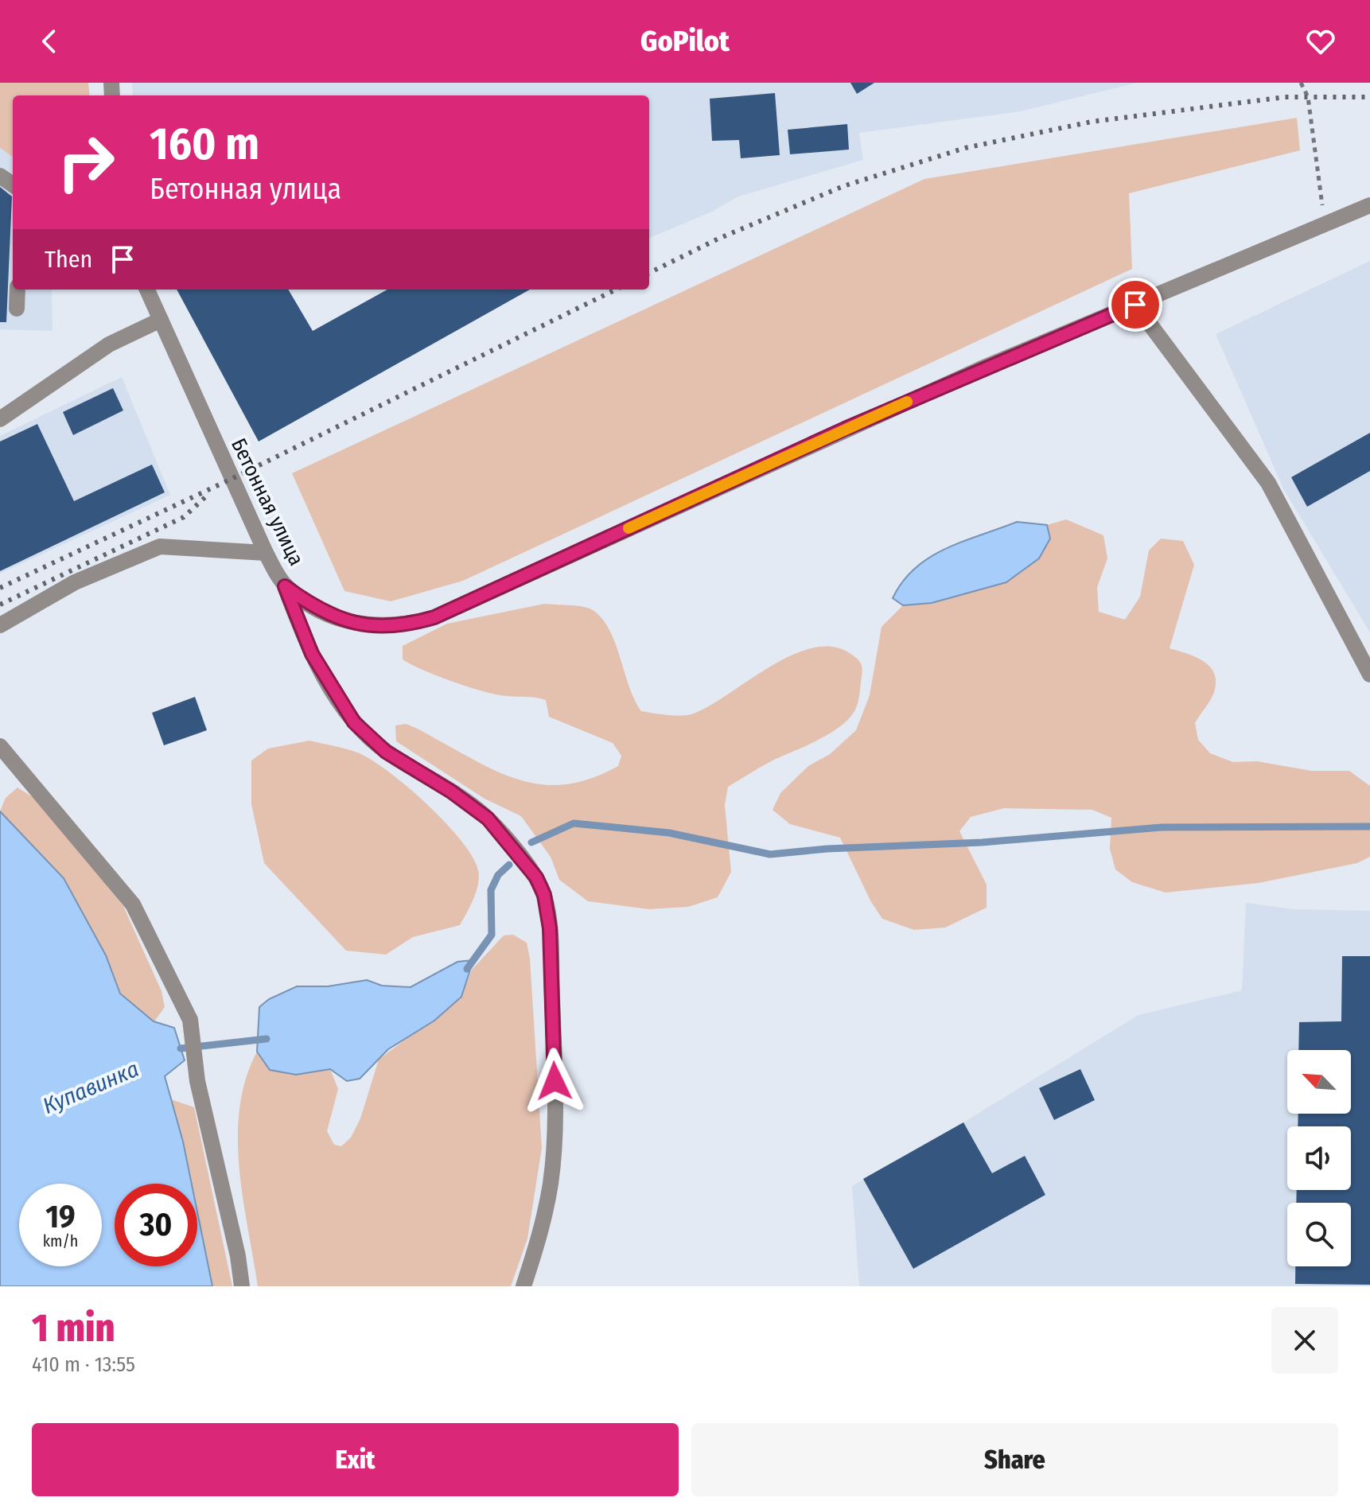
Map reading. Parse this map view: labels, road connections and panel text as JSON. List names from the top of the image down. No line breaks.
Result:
{"streets":{"street":["Бетонная улица"]},"water":["Купавинка"],"north":"top left","page":{"header":"GoPilot","turn":["160 m","Бетонная улица"],"then":"Then","speed":"19 km/h","limit":"30","heading":["1 min","410 m · 13:55"],"buttons":["Exit","Share"]}}
